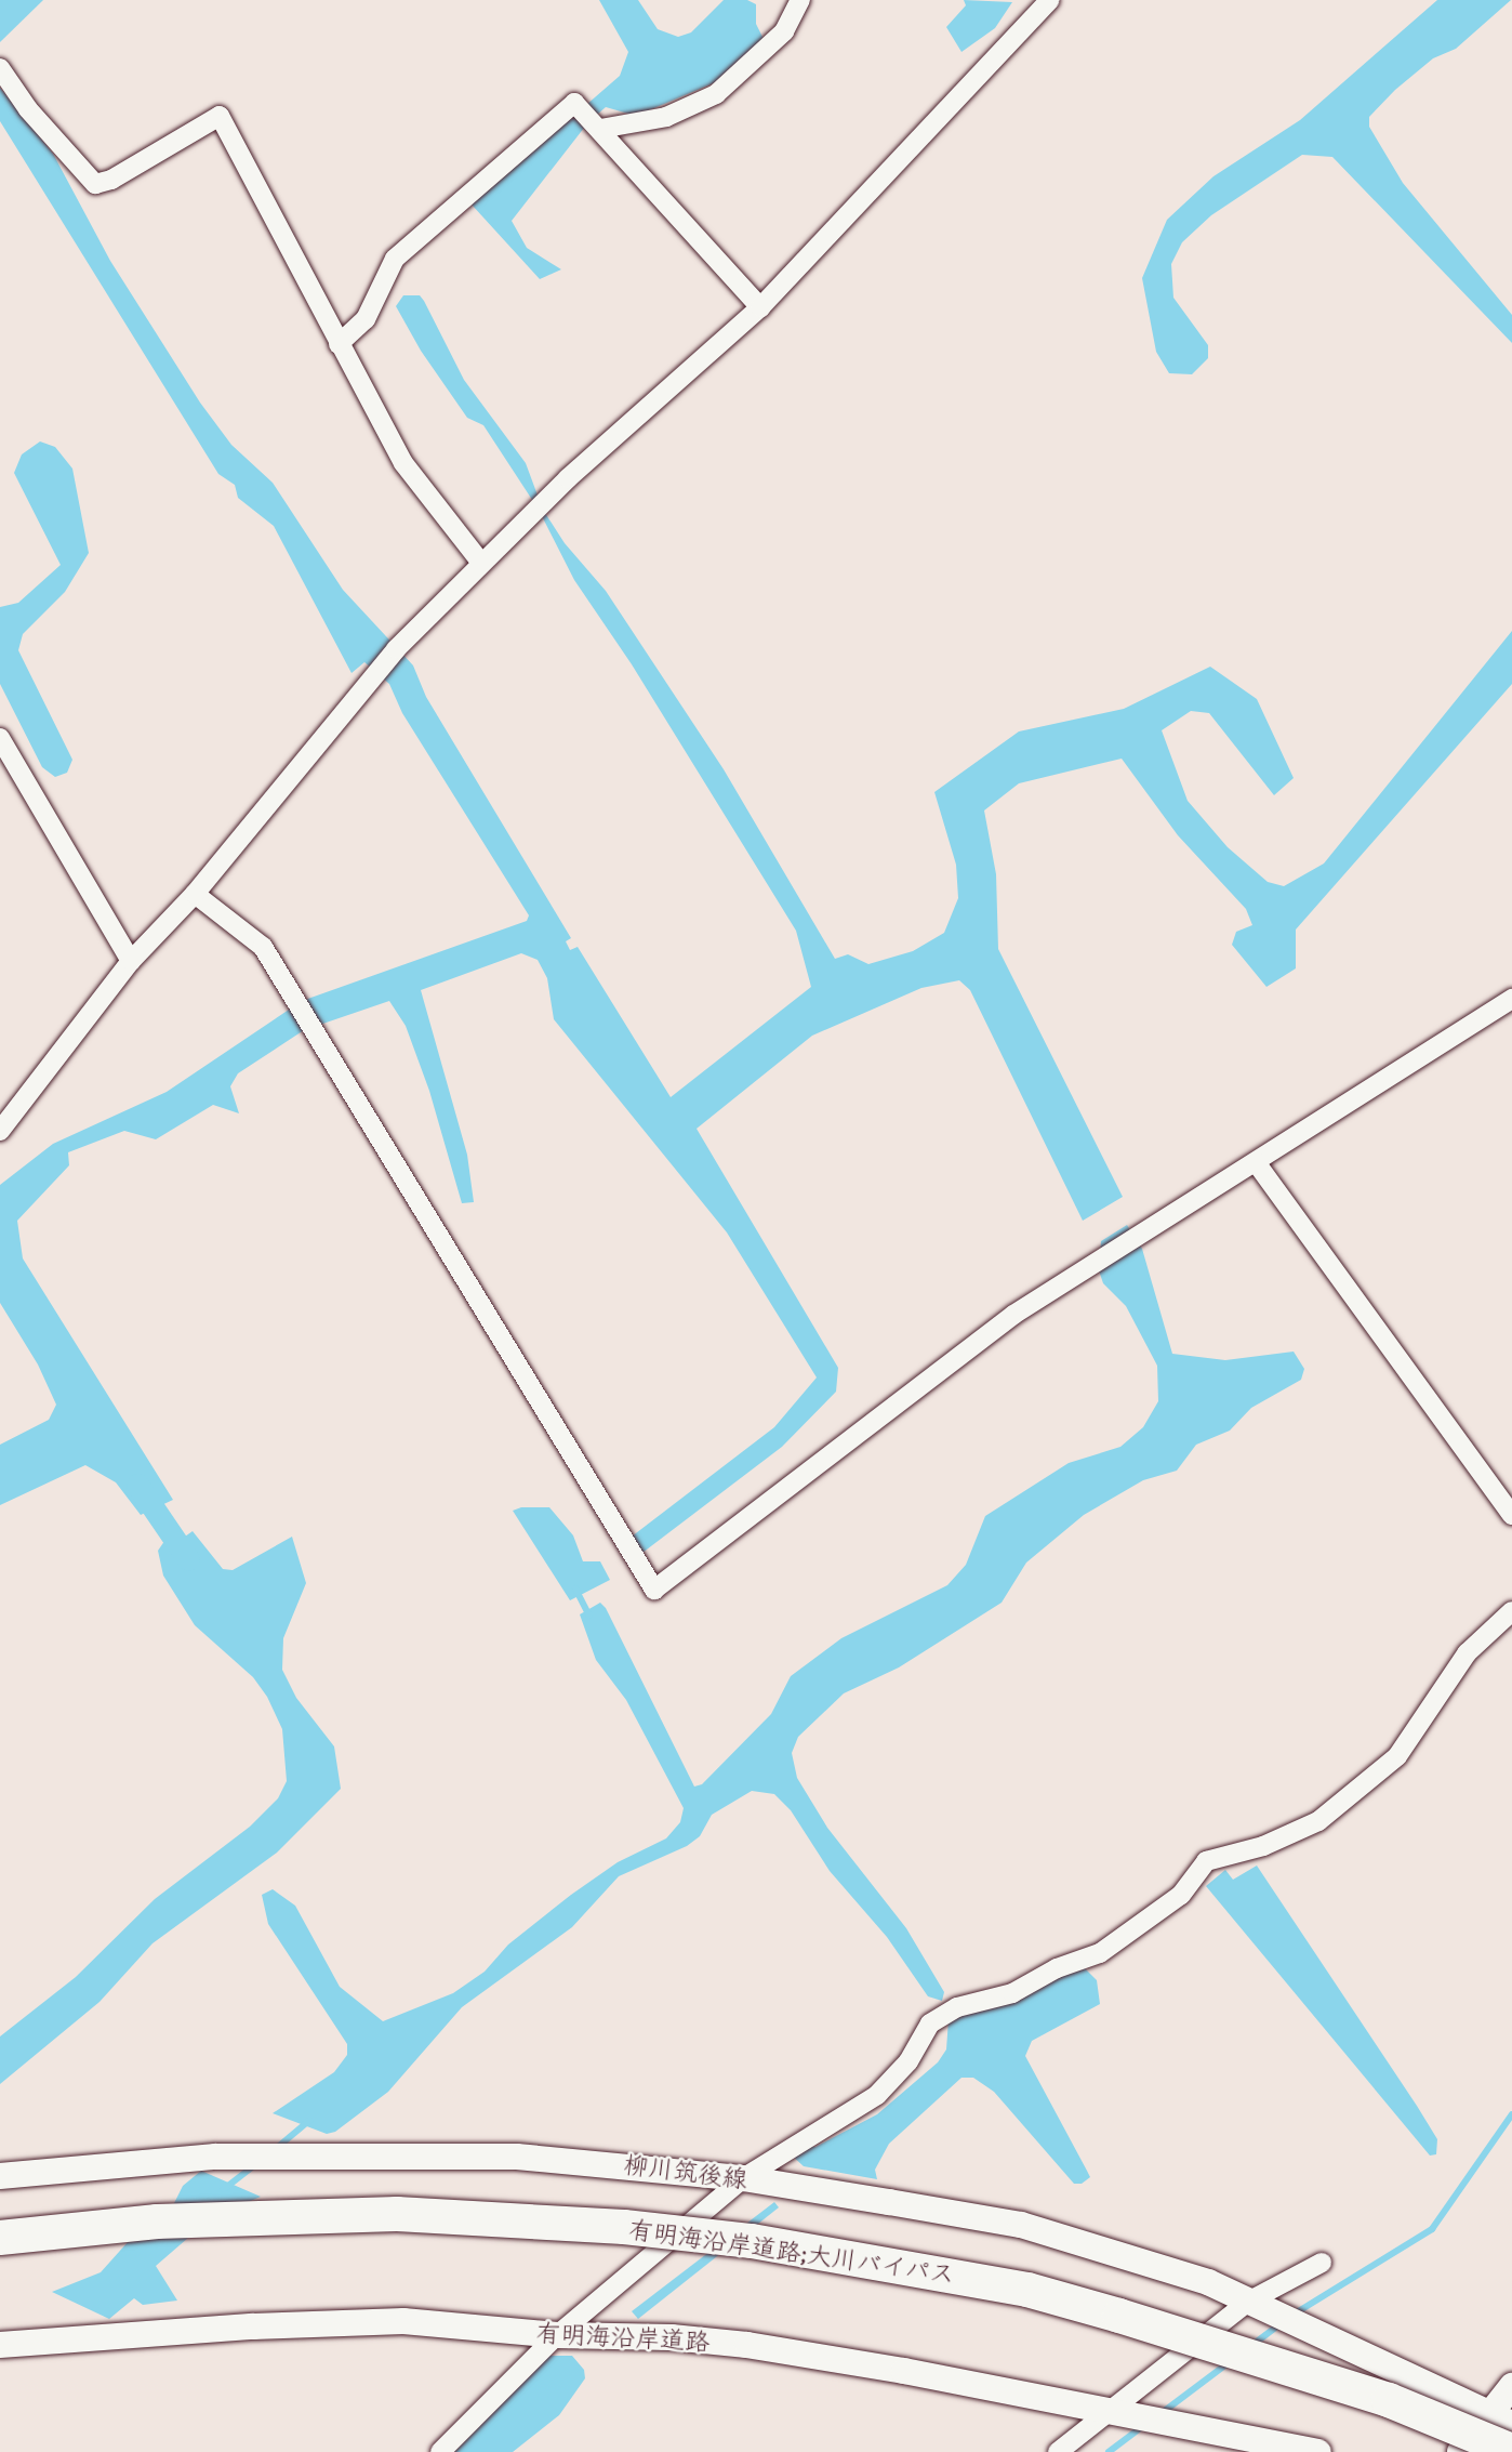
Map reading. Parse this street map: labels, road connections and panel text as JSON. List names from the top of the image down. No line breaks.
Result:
{"streets":{"highway":["有明海沿岸道路;大川バイパス"],"main road":["柳川筑後線","有明海沿岸道路"]}}
